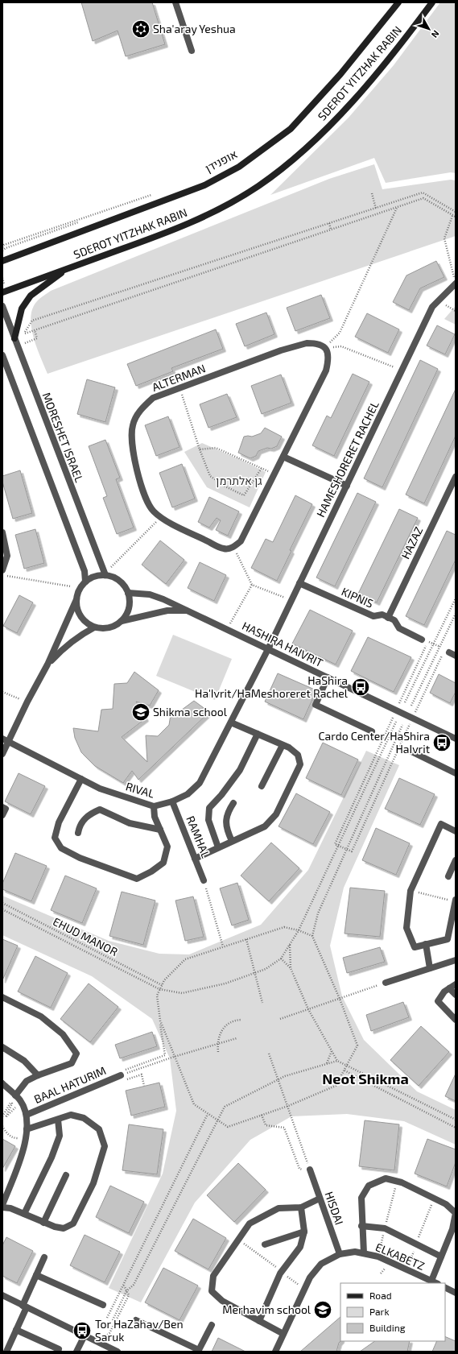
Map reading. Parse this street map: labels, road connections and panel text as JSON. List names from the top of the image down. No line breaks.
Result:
{"streets":{"main road":["SDEROT YITZHAK RABIN"],"street":["ALTERMAN","MORESHET ISRAEL","HAMESHORERET RACHEL","HAZAZ","KIPNIS","HASHIRA HAIVRIT","RIVAL","RAMHAL","BAAL HATURIM","HISDAI","ELKABETZ"],"path":["EHUD MANOR"]},"crossings":[["MORESHET ISRAEL","HASHIRA HAIVRIT"],["HAMESHORERET RACHEL","KIPNIS"],["HAMESHORERET RACHEL","HASHIRA HAIVRIT"],["HAMESHORERET RACHEL","RIVAL"],["HAZAZ","KIPNIS"],["HASHIRA HAIVRIT","RIVAL"],["RIVAL","RAMHAL"],["HISDAI","ELKABETZ"]],"districts":["Neot Shikma"],"parks":["גן אלתרמן"],"places":{"synagogue":["Sha'aray Yeshua"],"bus stop":["HaShira Ha'Ivrit/HaMeshoreret Rachel","Cardo Center/HaShira HaIvrit","Tor HaZahav/Ben Saruk"],"school or university":["Shikma school","Merhavim school"]},"legend":["Road","Park","Building"],"north":"bottom right"}
